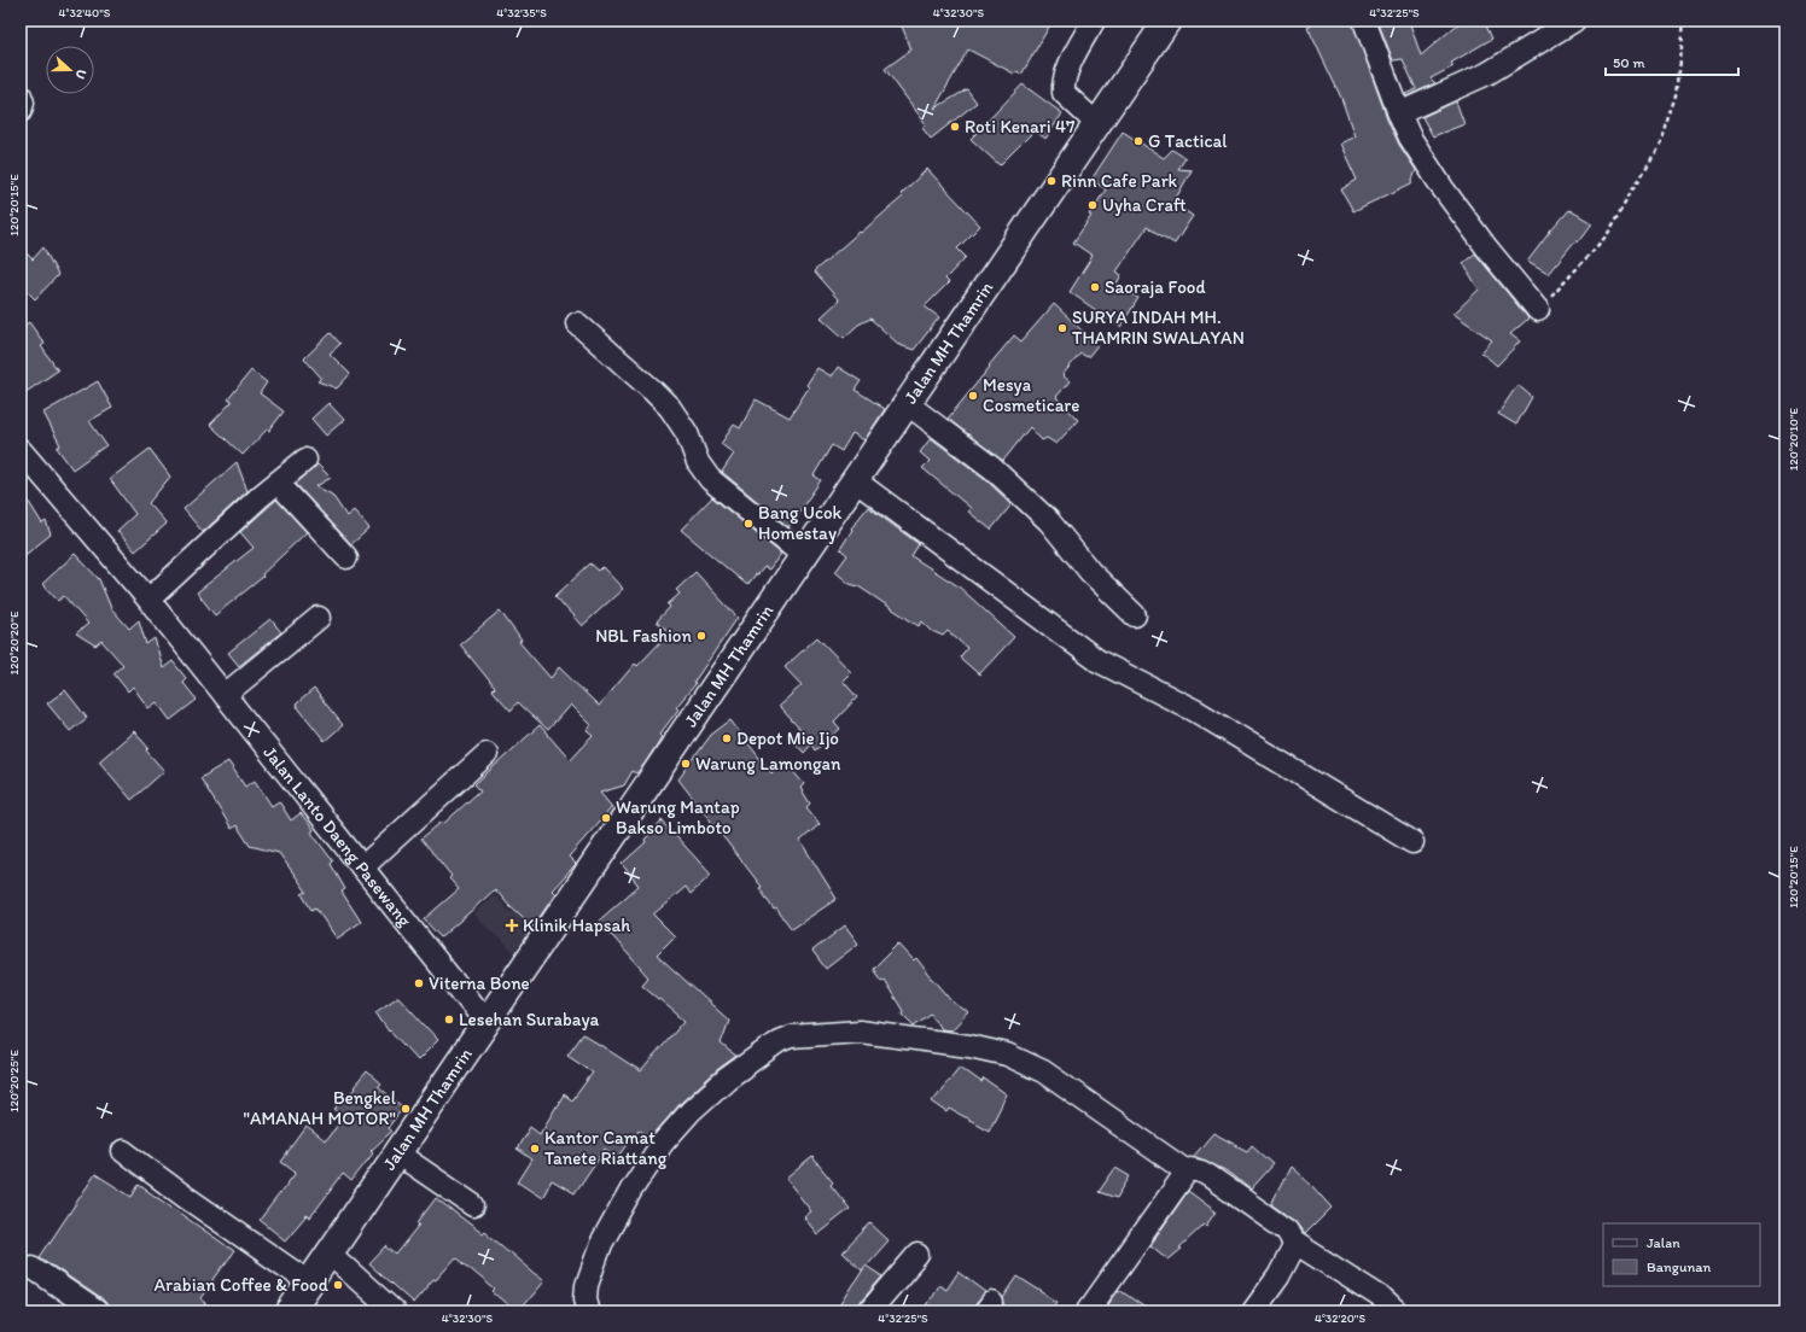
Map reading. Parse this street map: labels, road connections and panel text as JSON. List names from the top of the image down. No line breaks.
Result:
{"streets":{"main road":["Jalan MH Thamrin"],"street":["Jalan Lanto Daeng Pasewang"]},"crossings":[["Jalan MH Thamrin","Jalan Lanto Daeng Pasewang"]],"places":{"other":["Roti Kenari 47","G Tactical","Rinn Cafe Park","Uyha Craft","Saoraja Food","SURYA INDAH MH. THAMRIN SWALAYAN","Mesya Cosmeticare","Bang Ucok Homestay","NBL Fashion","Depot Mie Ijo","Warung Lamongan","Warung Mantap Bakso Limboto","Viterna Bone","Lesehan Surabaya","Bengkel \"AMANAH MOTOR\"","Kantor Camat Tanete Riattang","Arabian Coffee & Food"],"health":["Klinik Hapsah"]},"legend":["Jalan","Bangunan"],"scale_bar":"50 m","north":"right","coordinates":["4°32'40\"S","4°32'35\"S","4°32'30\"S","4°32'25\"S","120°20'15\"E","120°20'10\"E","120°20'20\"E","120°20'25\"E","4°32'20\"S"]}
